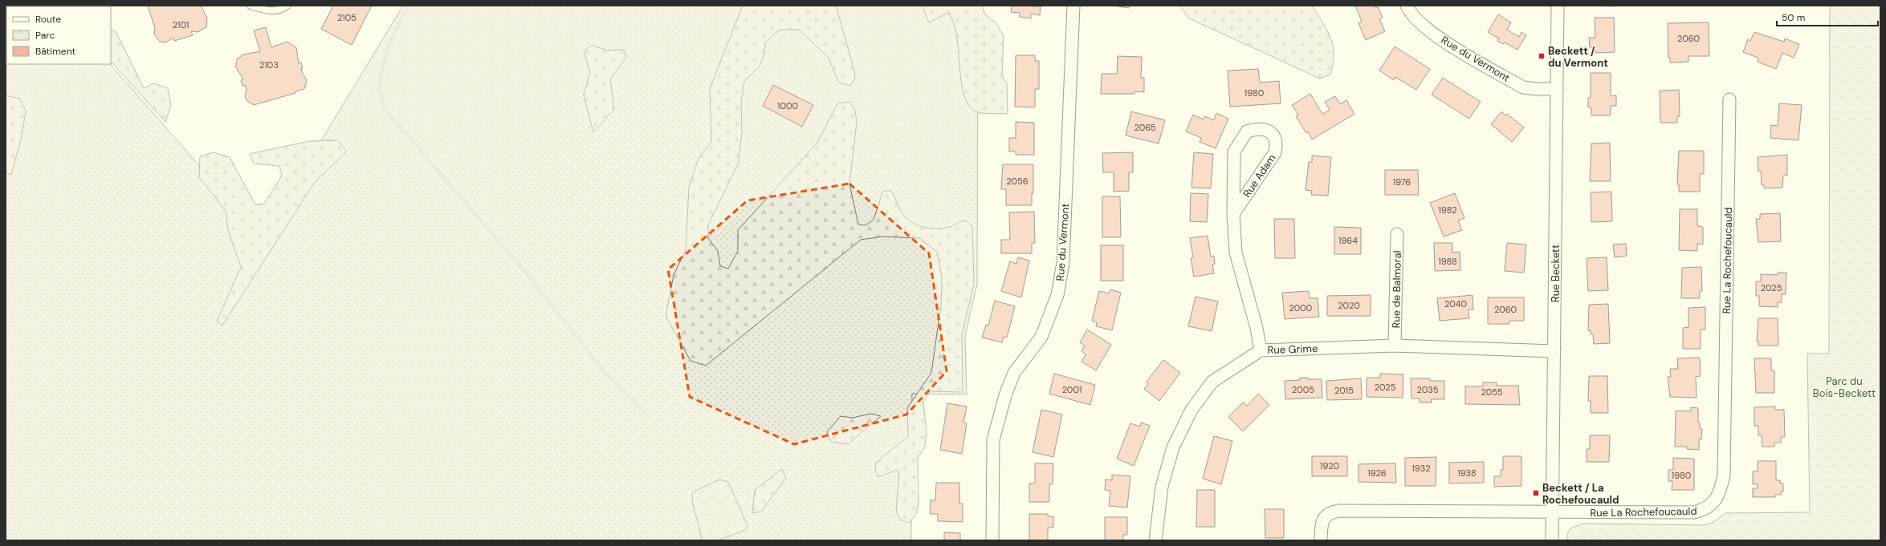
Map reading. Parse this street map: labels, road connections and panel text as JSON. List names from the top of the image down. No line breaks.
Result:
{"streets":{"street":["Rue du Vermont","Rue Adam","Rue La Rochefoucauld","Rue Beckett","Rue de Balmoral","Rue Grime"]},"crossings":[["Rue du Vermont","Rue Beckett"],["Rue Adam","Rue Grime"],["Rue La Rochefoucauld","Rue Beckett"],["Rue Beckett","Rue Grime"],["Rue de Balmoral","Rue Grime"]],"parks":["Parc du Bois-Beckett"],"places":{"transit":["Beckett / du Vermont","Beckett / La Rochefoucauld"]},"house_numbers":["2105","2101","2060","2103","1980","1000","2065","2056","1976","1982","1964","1988","2025","2040","2020","2000","2060","2025","2001","2005","2035","2015","2055","1920","1932","1926","1938","1980"],"legend":["Route","Parc","Bâtiment"],"scale_bar":"50 m"}
